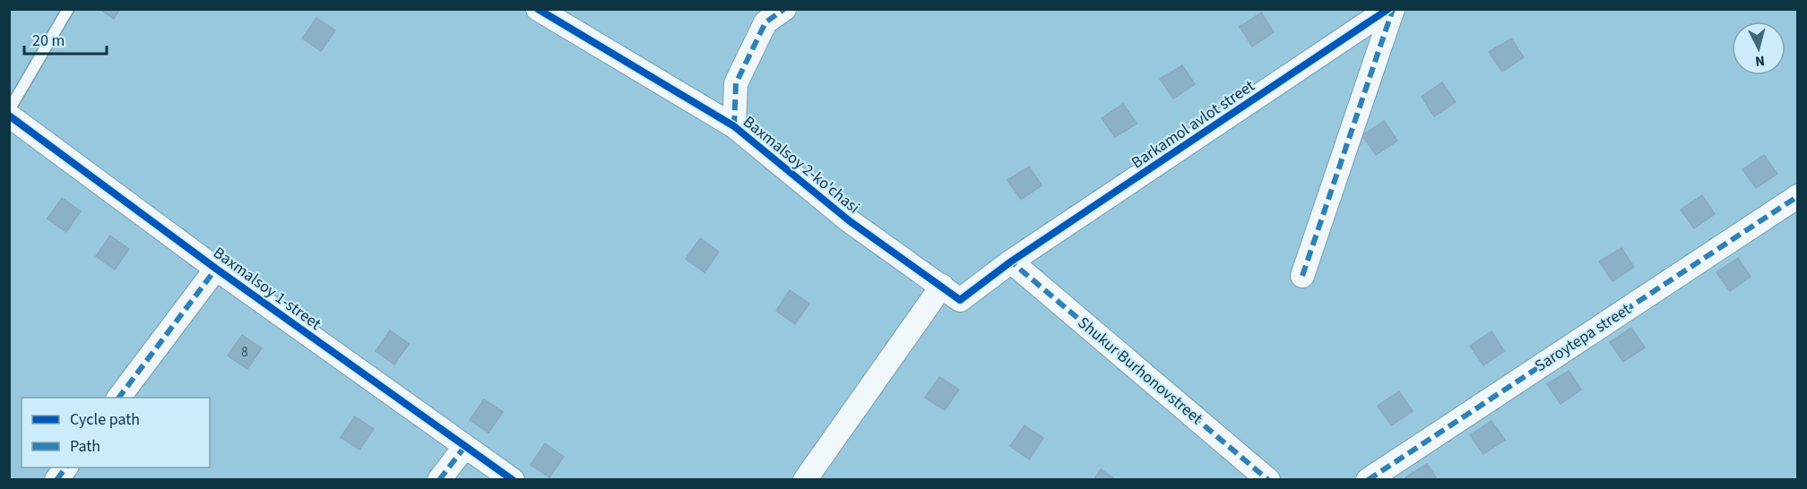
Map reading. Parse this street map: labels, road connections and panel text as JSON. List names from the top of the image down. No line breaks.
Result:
{"streets":{"street":["Barkamol avlot street","Baxmalsoy 2-ko'chasi","Baxmalsoy 1-street","Saroytepa street","Shukur Burhonovstreet"]},"crossings":[["Barkamol avlot street","Baxmalsoy 2-ko'chasi"],["Barkamol avlot street","Shukur Burhonovstreet"],["Baxmalsoy 2-ko'chasi","Shukur Burhonovstreet"]],"house_numbers":["8"],"legend":["Cycle path","Path"],"scale_bar":"20 m","north":"bottom"}
